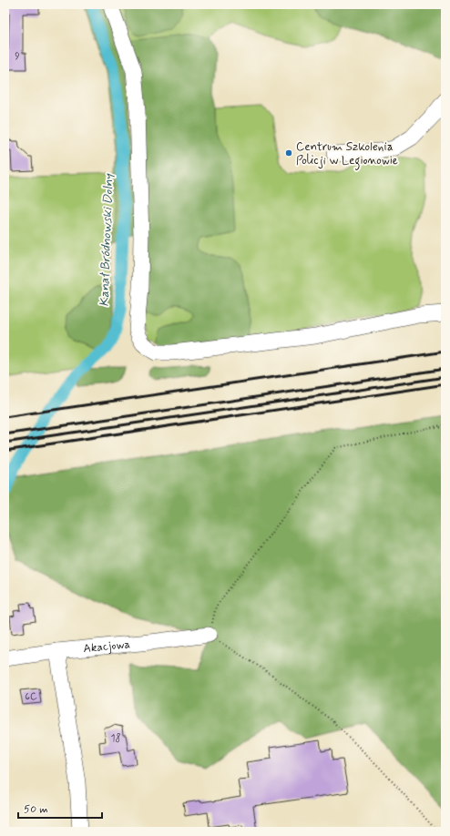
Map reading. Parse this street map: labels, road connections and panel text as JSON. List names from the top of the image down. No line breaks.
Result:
{"streets":{"street":["Akacjowa"]},"water":["Kanał Bródnowski Dolny"],"places":["Centrum Szkolenia Policji w Legionowie"],"house_numbers":["9","6C","18"],"scale_bar":"50 m"}
